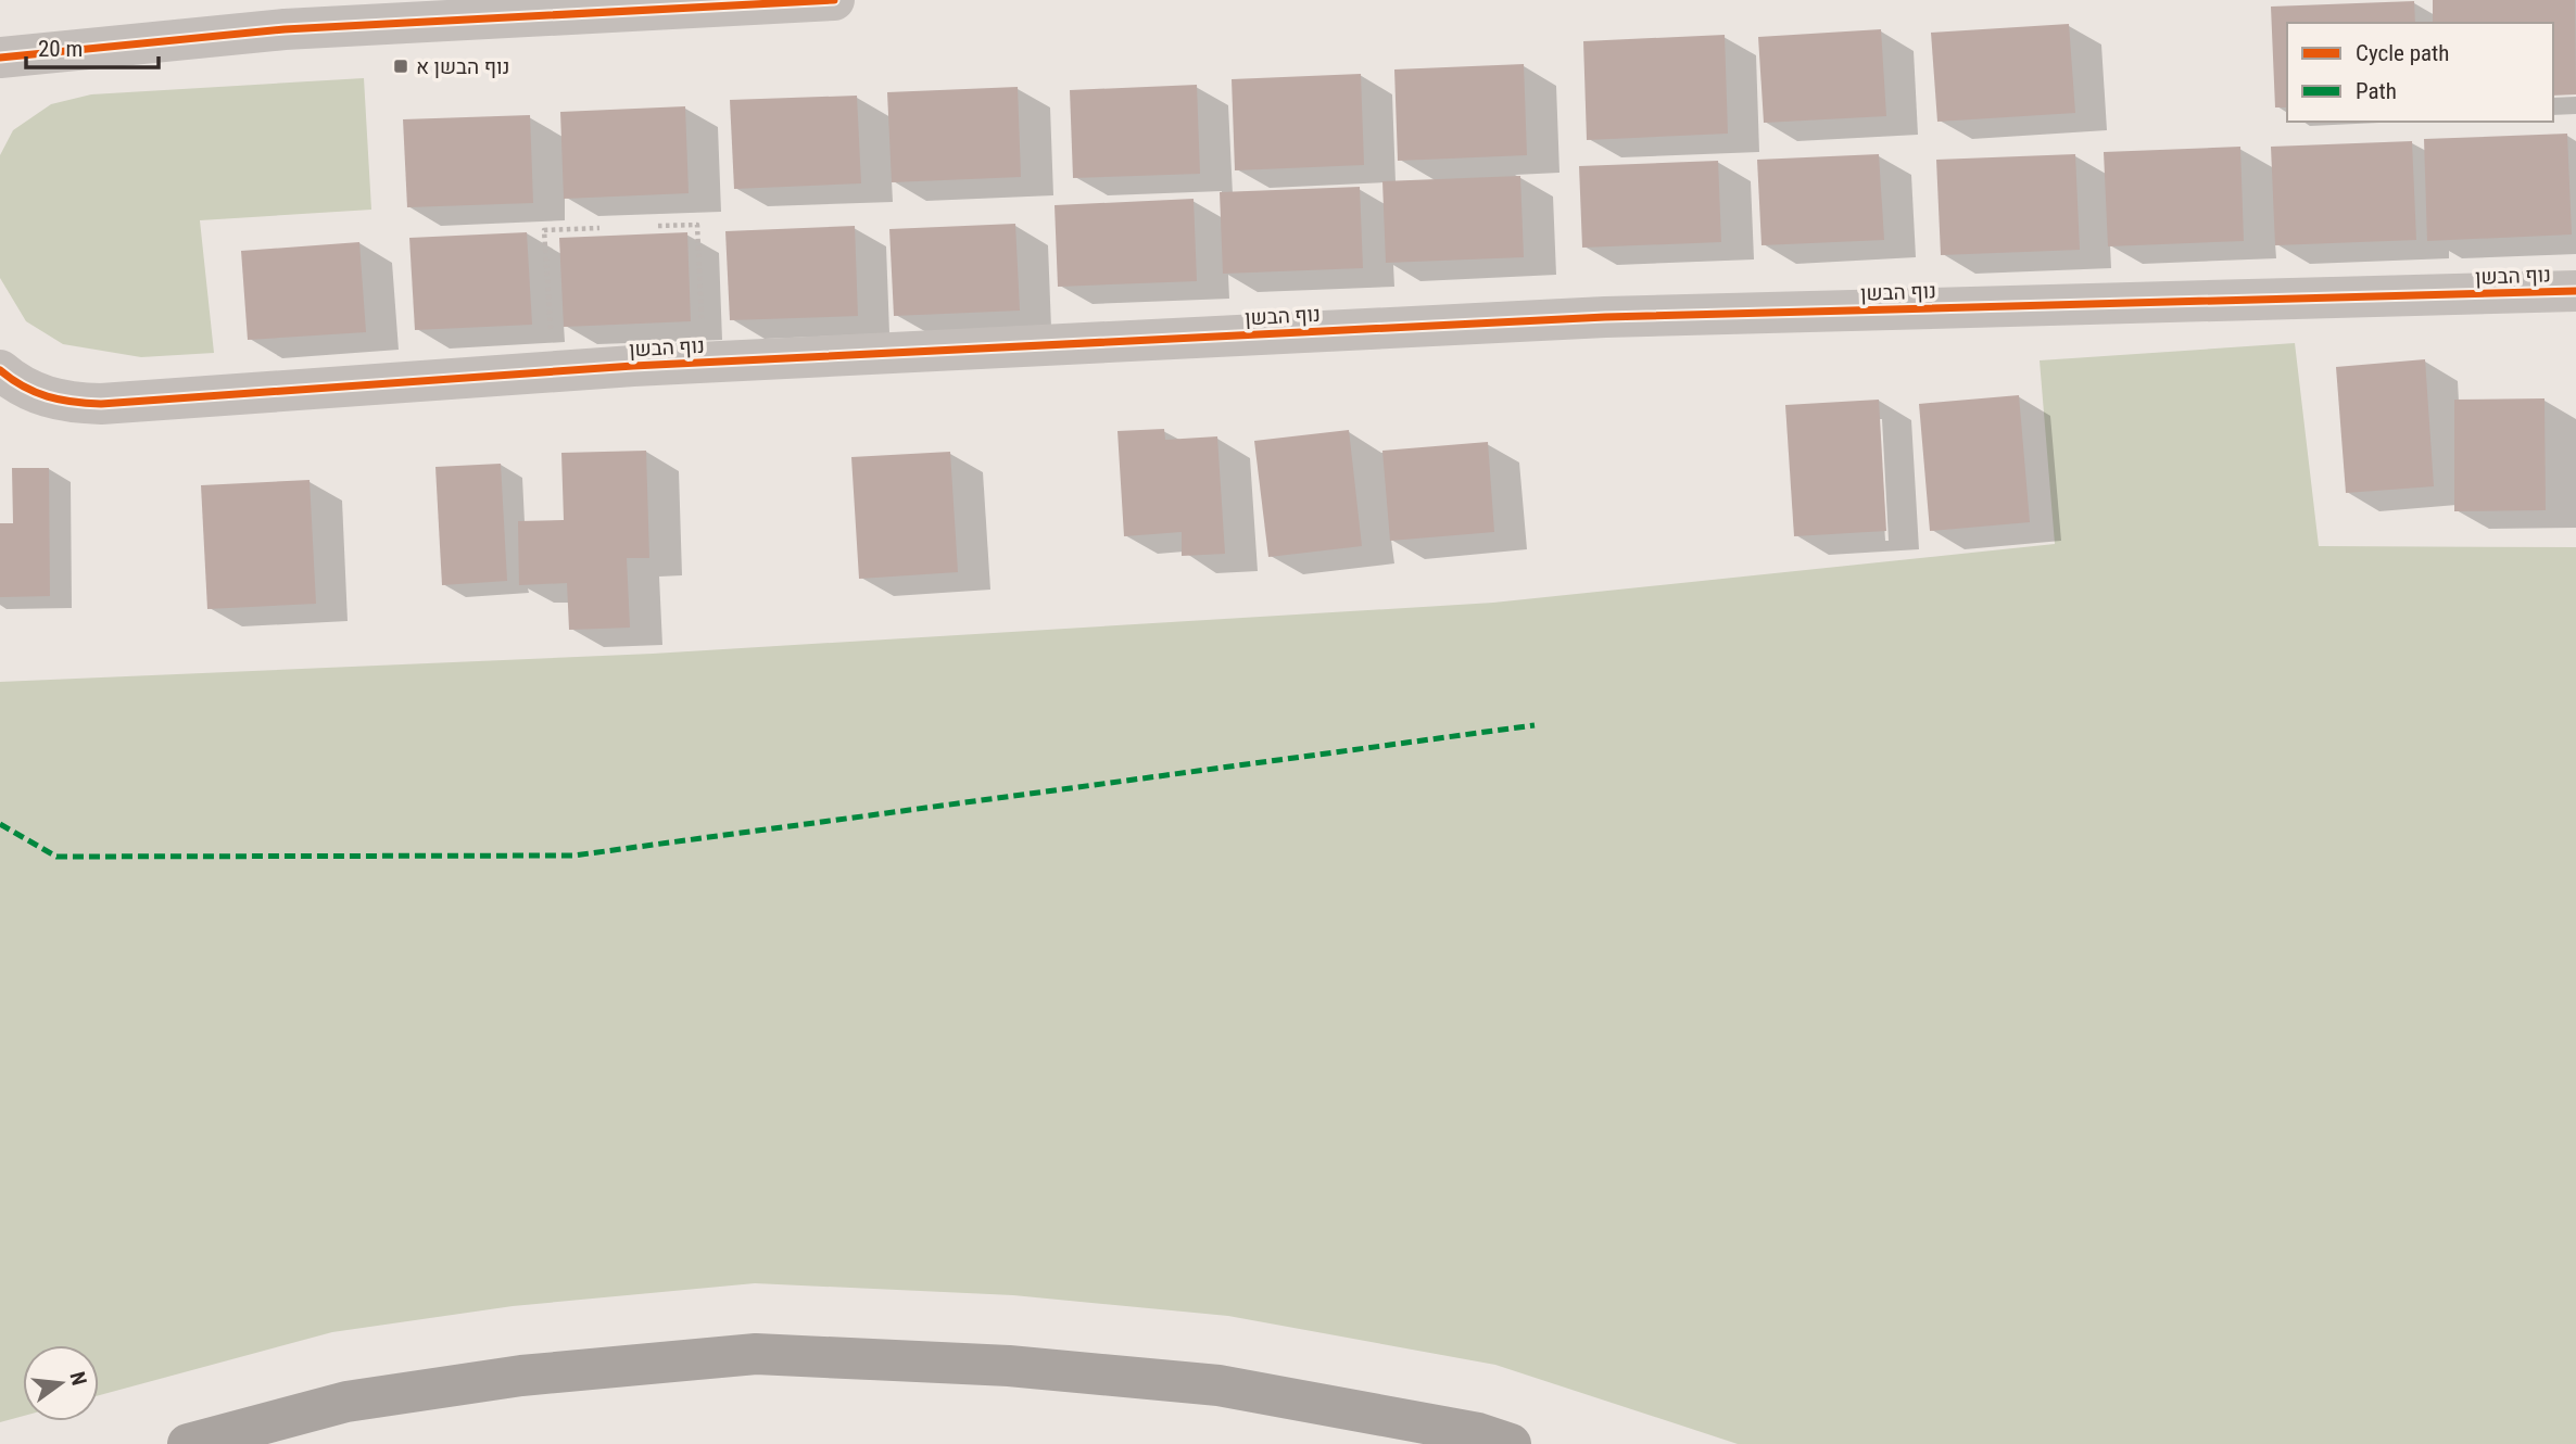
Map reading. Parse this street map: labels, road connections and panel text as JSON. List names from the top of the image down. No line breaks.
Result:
{"streets":{"street":["נוף הבשן"]},"places":{"transit":["נוף הבשן א"]},"legend":["Cycle path","Path"],"scale_bar":"20 m","north":"right"}
